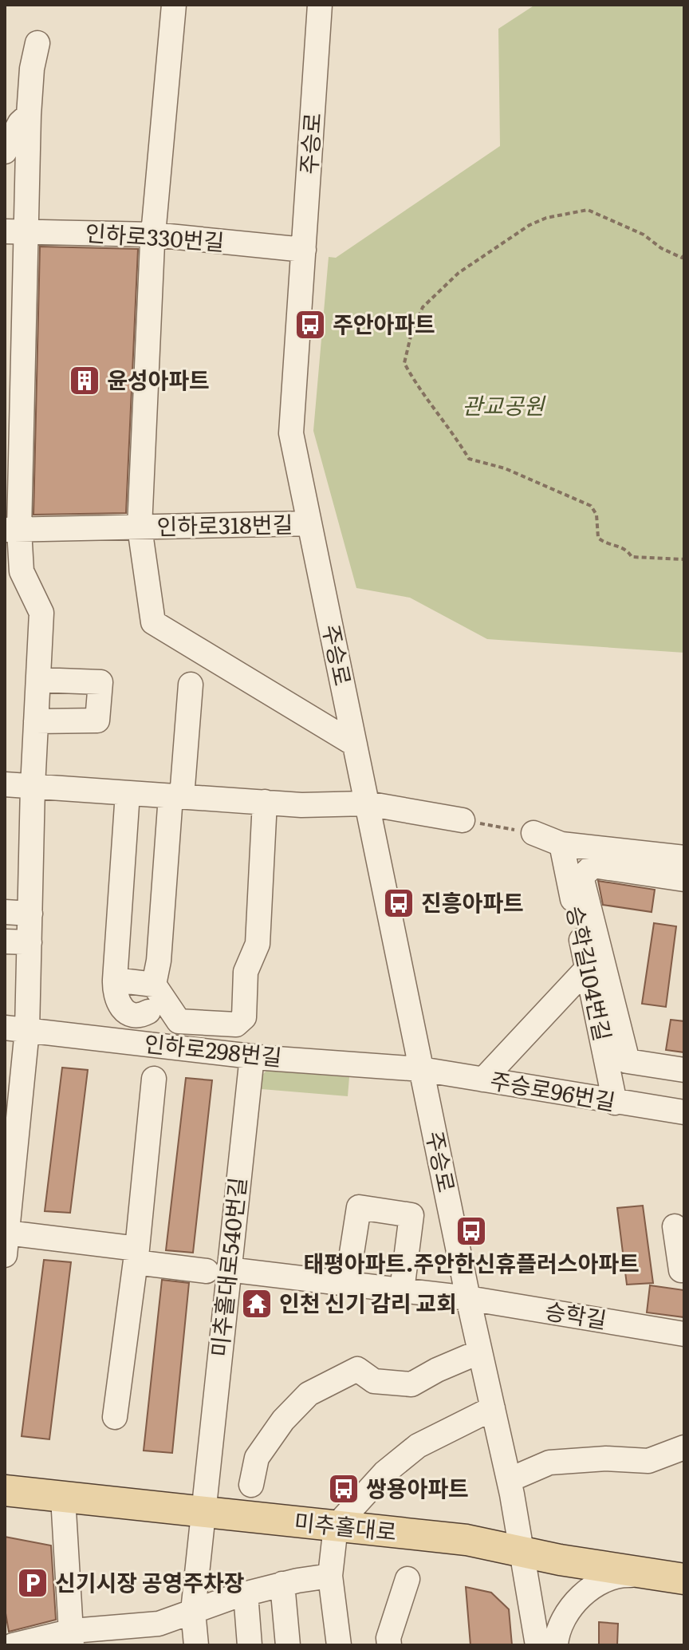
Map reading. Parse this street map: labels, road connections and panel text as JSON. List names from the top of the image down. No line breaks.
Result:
{"streets":{"main road":["미추홀대로"],"street":["주승로","인하로330번길","인하로318번길","승학길104번길","인하로298번길","주승로96번길","미추홀대로540번길","승학길"]},"crossings":[["주승로","인하로330번길"],["주승로","인하로318번길"],["주승로","인하로298번길"],["주승로","주승로96번길"],["주승로","승학길"],["주승로","미추홀대로"],["인하로330번길","인하로318번길"],["승학길104번길","주승로96번길"],["인하로298번길","주승로96번길"],["인하로298번길","미추홀대로540번길"],["미추홀대로540번길","미추홀대로"]],"parks":["관교공원"],"places":{"bus stop":["주안아파트","진흥아파트","태평아파트.주안한신휴플러스아파트","쌍용아파트"],"building":["윤성아파트"],"temple":["인천 신기 감리 교회"],"parking":["신기시장 공영주차장"]}}
